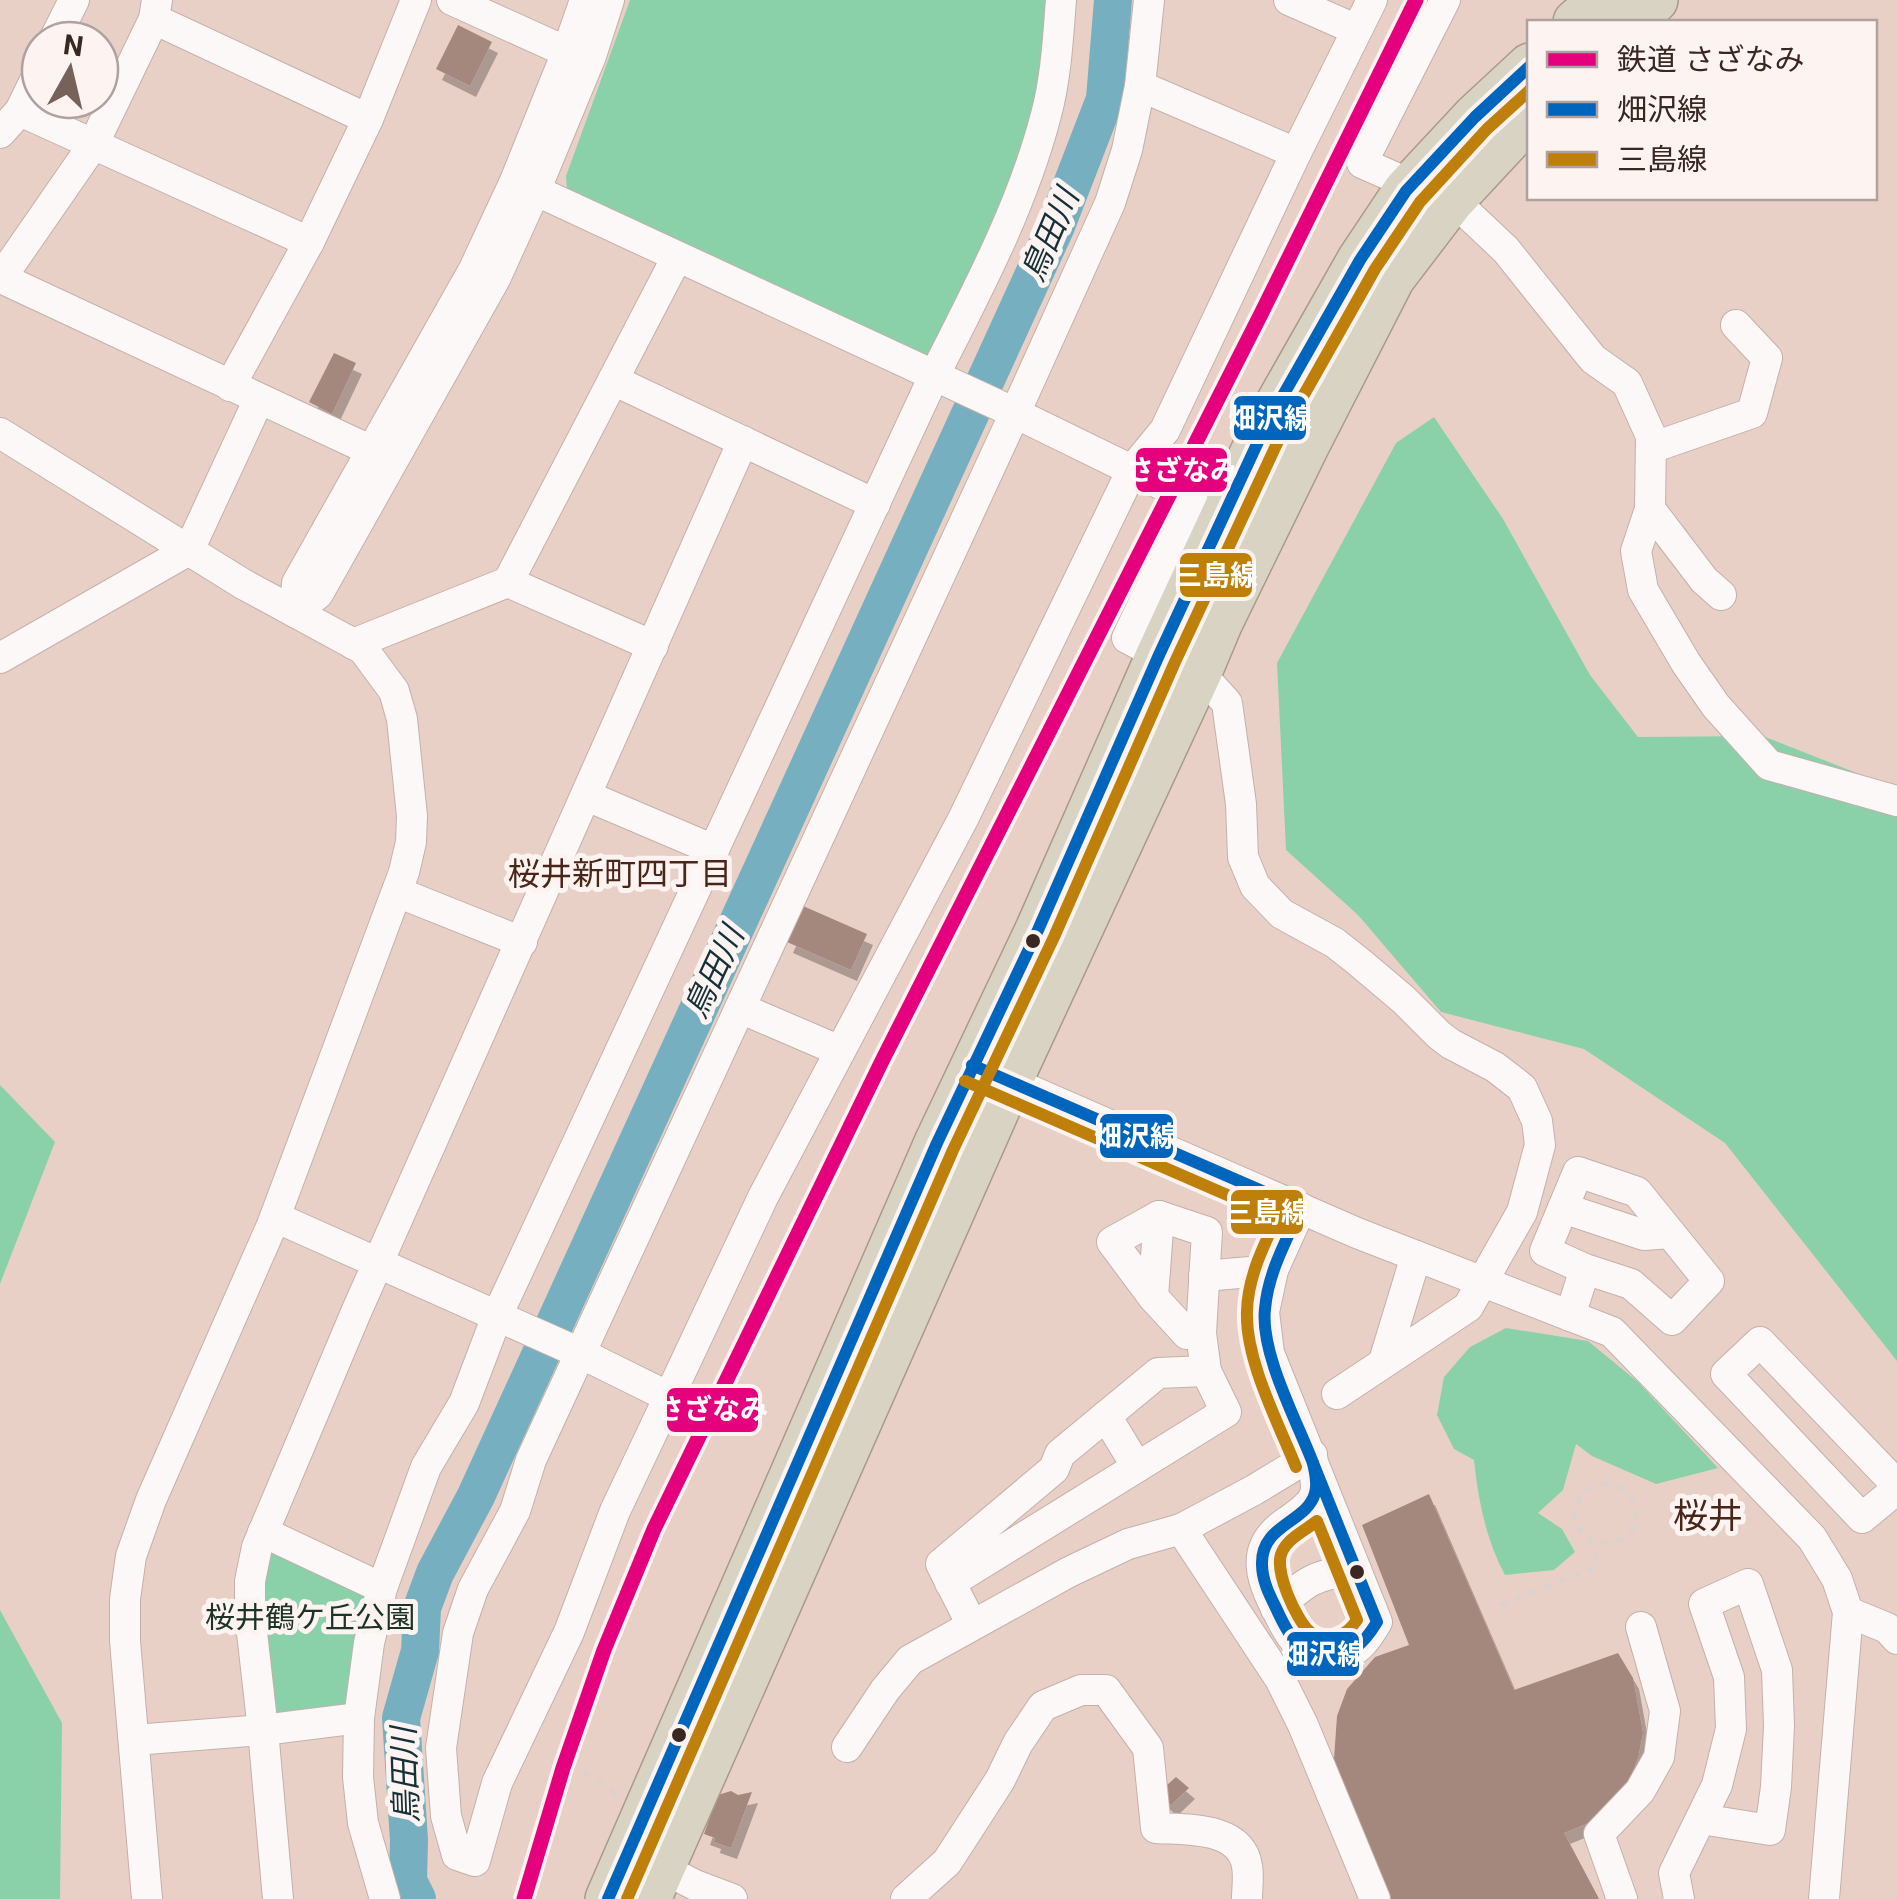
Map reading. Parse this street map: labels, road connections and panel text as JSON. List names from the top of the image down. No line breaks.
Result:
{"districts":["桜井新町四丁目","桜井"],"water":["鳥田川"],"parks":["桜井鶴ケ丘公園"],"lines":["rail line さざなみ","transit line 畑沢線","transit line 三島線"],"legend":["鉄道 さざなみ","畑沢線","三島線"],"north":"top"}
